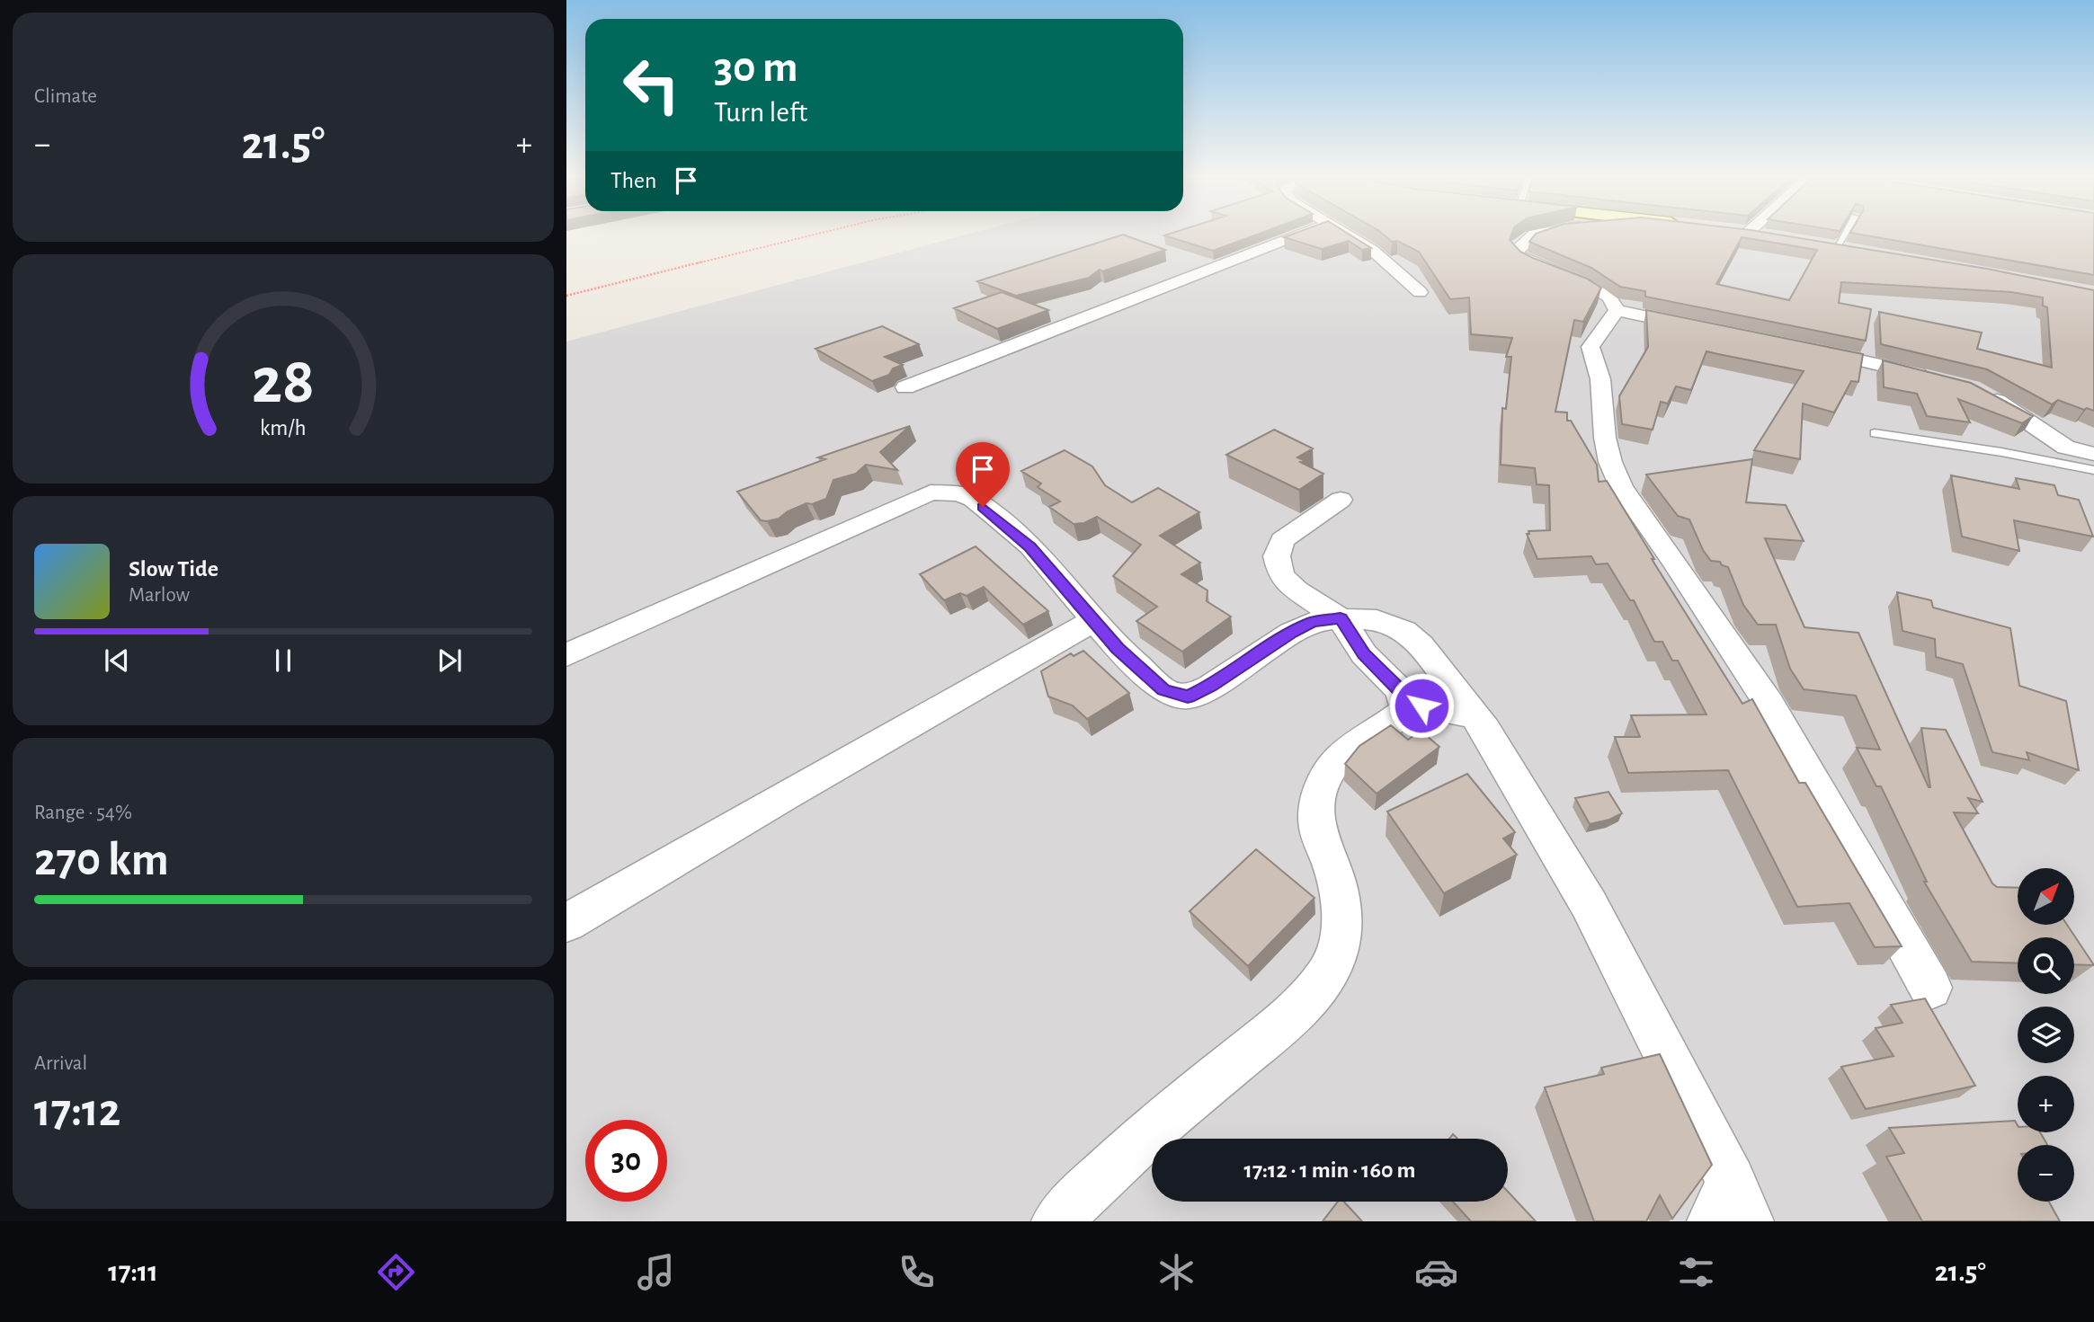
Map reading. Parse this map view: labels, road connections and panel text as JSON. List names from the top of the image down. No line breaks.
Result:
{"north":"top right","page":{"tile":["Climate",["Range · 54%","270 km"],["Arrival","17:12"]],"turn":["30 m","Turn left"],"heat":["−","21.5°","+"],"then":"Then","song":["Slow Tide","Marlow"],"map_buttons":["+","−"],"limit":"30","trip":"17:12 · 1 min · 160 m","tabs":["17:11","21.5°"],"gauge":["28","km/h"]}}
